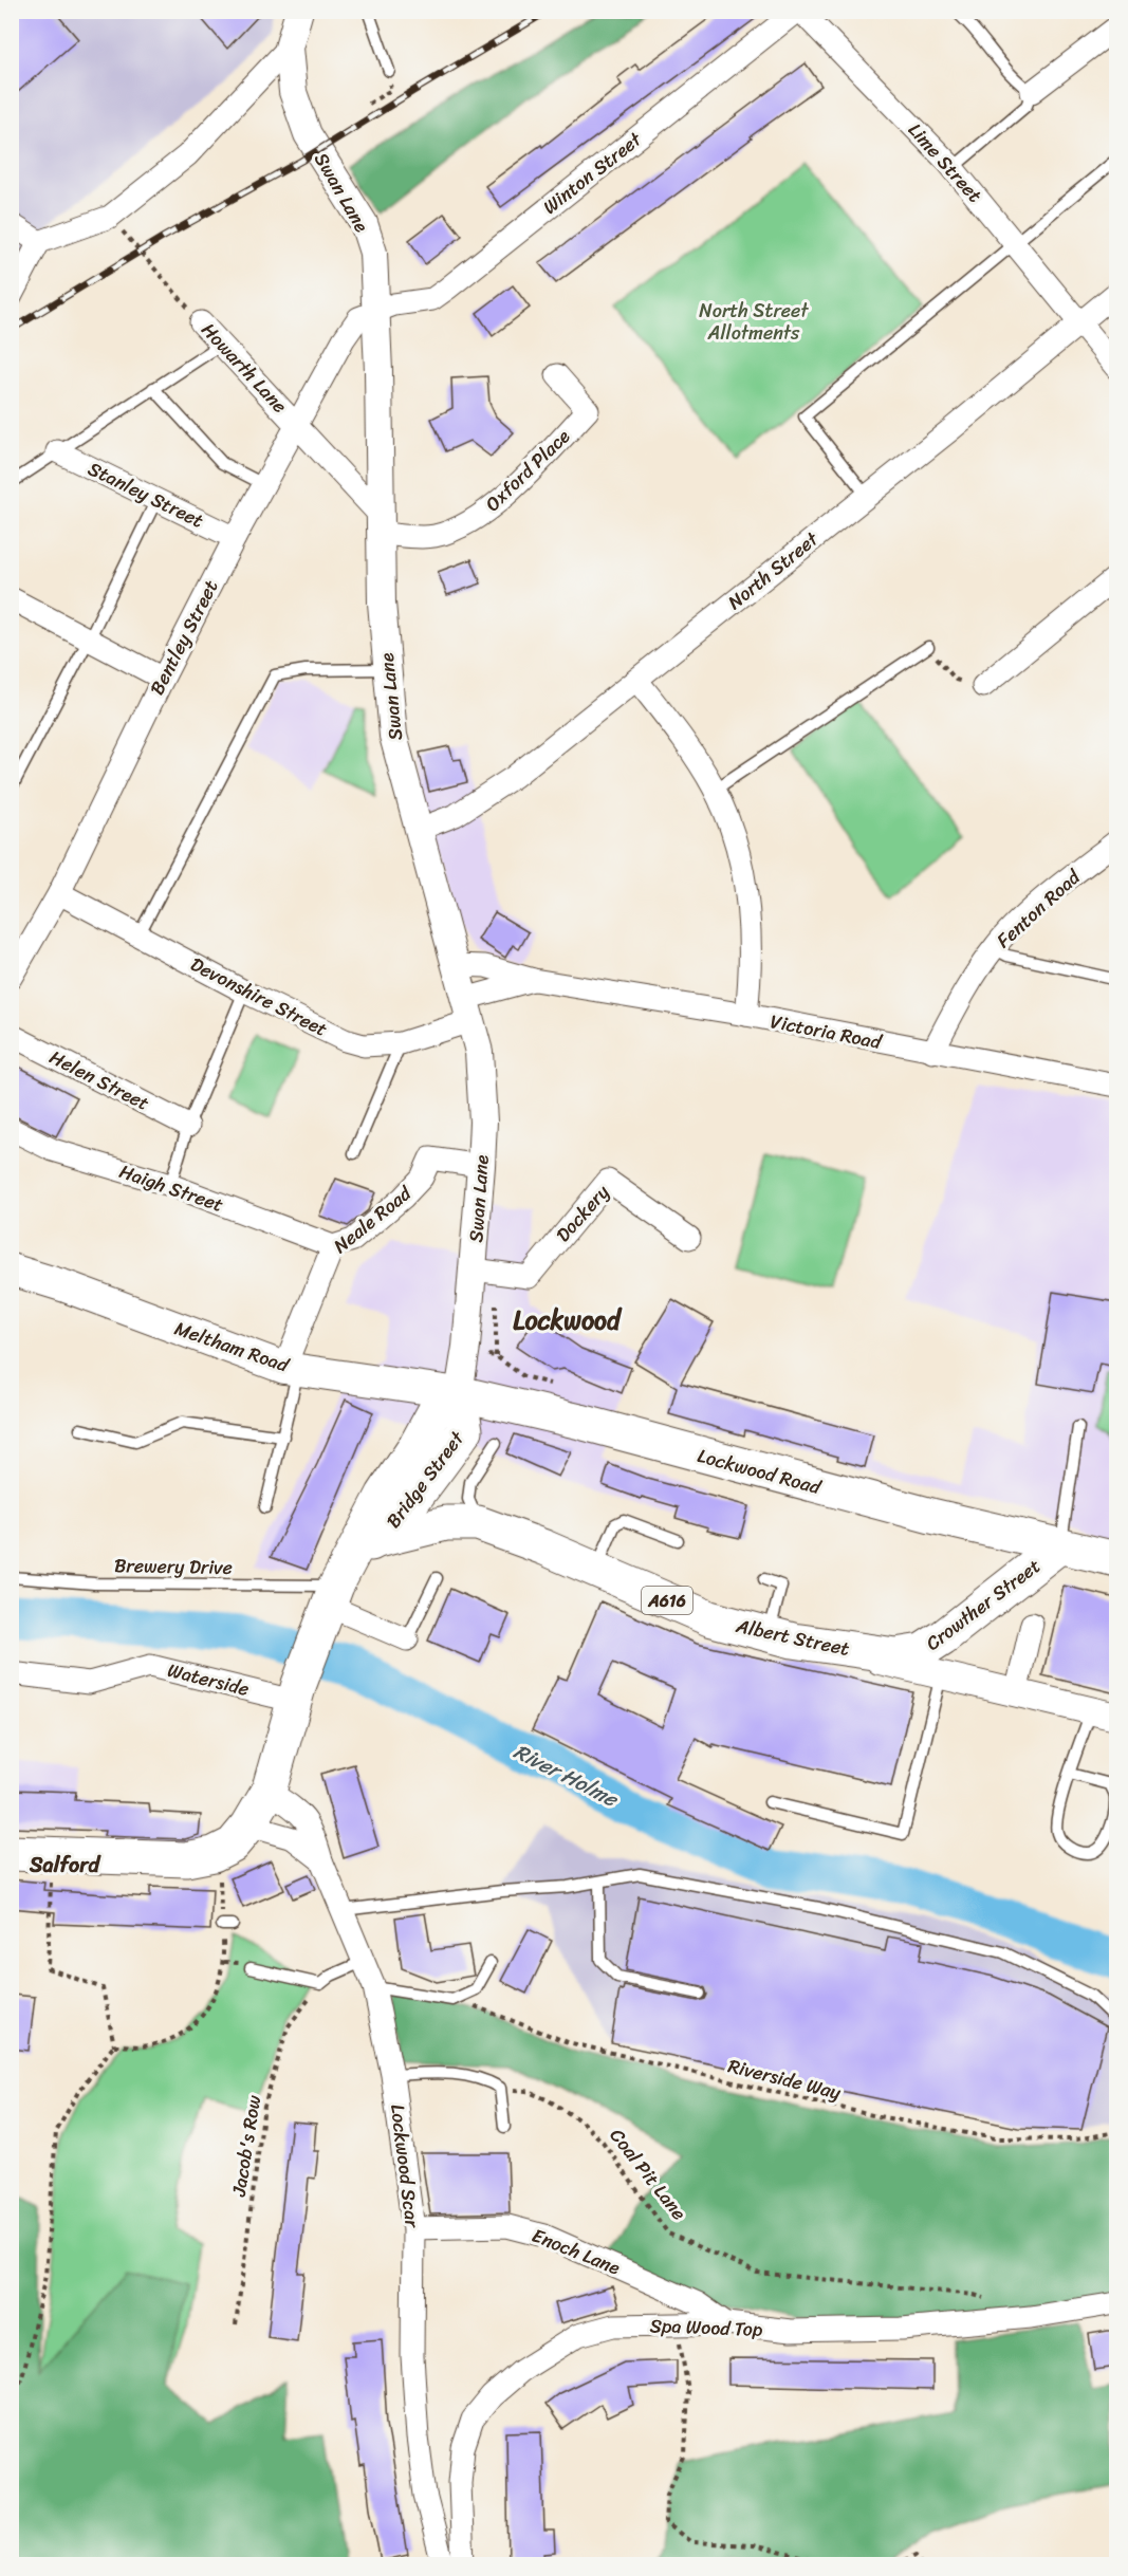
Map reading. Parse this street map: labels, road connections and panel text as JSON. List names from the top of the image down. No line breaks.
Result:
{"streets":{"main road":["Meltham Road","Lockwood Road","Bridge Street","A616","Crowther Street","Albert Street"],"street":["Lime Street","Winton Street","Swan Lane","Howarth Lane","Oxford Place","Stanley Street","North Street","Bentley Street","Fenton Road","Devonshire Street","Victoria Road","Helen Street","Haigh Street","Dockery","Neale Road","Waterside","Lockwood Scar","Enoch Lane","Spa Wood Top"],"lane":["Brewery Drive"],"path":["Riverside Way","Jacob's Row","Coal Pit Lane"]},"crossings":[["Lime Street","Winton Street"],["Lime Street","North Street"],["Winton Street","Swan Lane"],["Winton Street","Bentley Street"],["Swan Lane","Howarth Lane"],["Swan Lane","Oxford Place"],["Swan Lane","North Street"],["Swan Lane","Bentley Street"],["Swan Lane","Devonshire Street"],["Swan Lane","Victoria Road"],["Swan Lane","Dockery"],["Swan Lane","Neale Road"],["Swan Lane","Meltham Road"],["Swan Lane","Lockwood Road"],["Swan Lane","Bridge Street"],["Howarth Lane","Oxford Place"],["Howarth Lane","Bentley Street"],["Stanley Street","Bentley Street"],["Bentley Street","Devonshire Street"],["Fenton Road","Victoria Road"],["Devonshire Street","Victoria Road"],["Haigh Street","Neale Road"],["Neale Road","Meltham Road"],["Meltham Road","Lockwood Road"],["Meltham Road","Bridge Street"],["Lockwood Road","Bridge Street"],["Lockwood Road","Crowther Street"],["Bridge Street","Brewery Drive"],["Bridge Street","Albert Street"],["Bridge Street","Waterside"],["Bridge Street","Lockwood Scar"],["Brewery Drive","Albert Street"],["Crowther Street","Albert Street"],["Lockwood Scar","Enoch Lane"],["Coal Pit Lane","Spa Wood Top"],["Enoch Lane","Spa Wood Top"]],"districts":["Lockwood","Salford"],"water":["River Holme"],"parks":["North Street Allotments"]}
